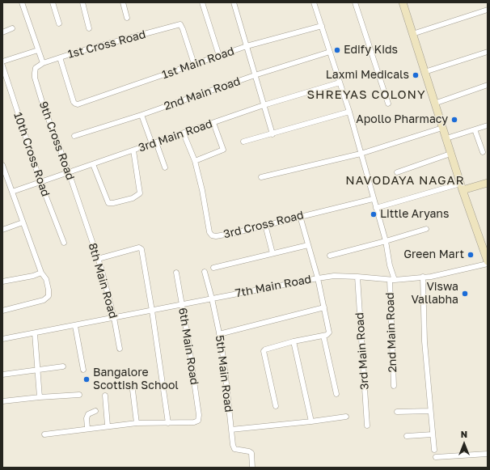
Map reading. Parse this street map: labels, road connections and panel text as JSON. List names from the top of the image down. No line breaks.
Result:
{"streets":{"street":["1st Cross Road","1st Main Road","2nd Main Road","3rd Main Road","9th Cross Road","10th Cross Road","3rd Cross Road","8th Main Road","7th Main Road","6th Main Road","5th Main Road"]},"crossings":[["1st Cross Road","1st Main Road"],["1st Cross Road","9th Cross Road"],["2nd Main Road","3rd Cross Road"],["2nd Main Road","7th Main Road"],["3rd Main Road","9th Cross Road"],["3rd Main Road","10th Cross Road"],["3rd Main Road","7th Main Road"],["9th Cross Road","8th Main Road"],["8th Main Road","7th Main Road"],["7th Main Road","6th Main Road"],["7th Main Road","5th Main Road"]],"districts":["SHREYAS COLONY","NAVODAYA NAGAR"],"places":["Edify Kids","Laxmi Medicals","Apollo Pharmacy","Little Aryans","Green Mart","Viswa Vallabha","Bangalore Scottish School"],"north":"top"}
